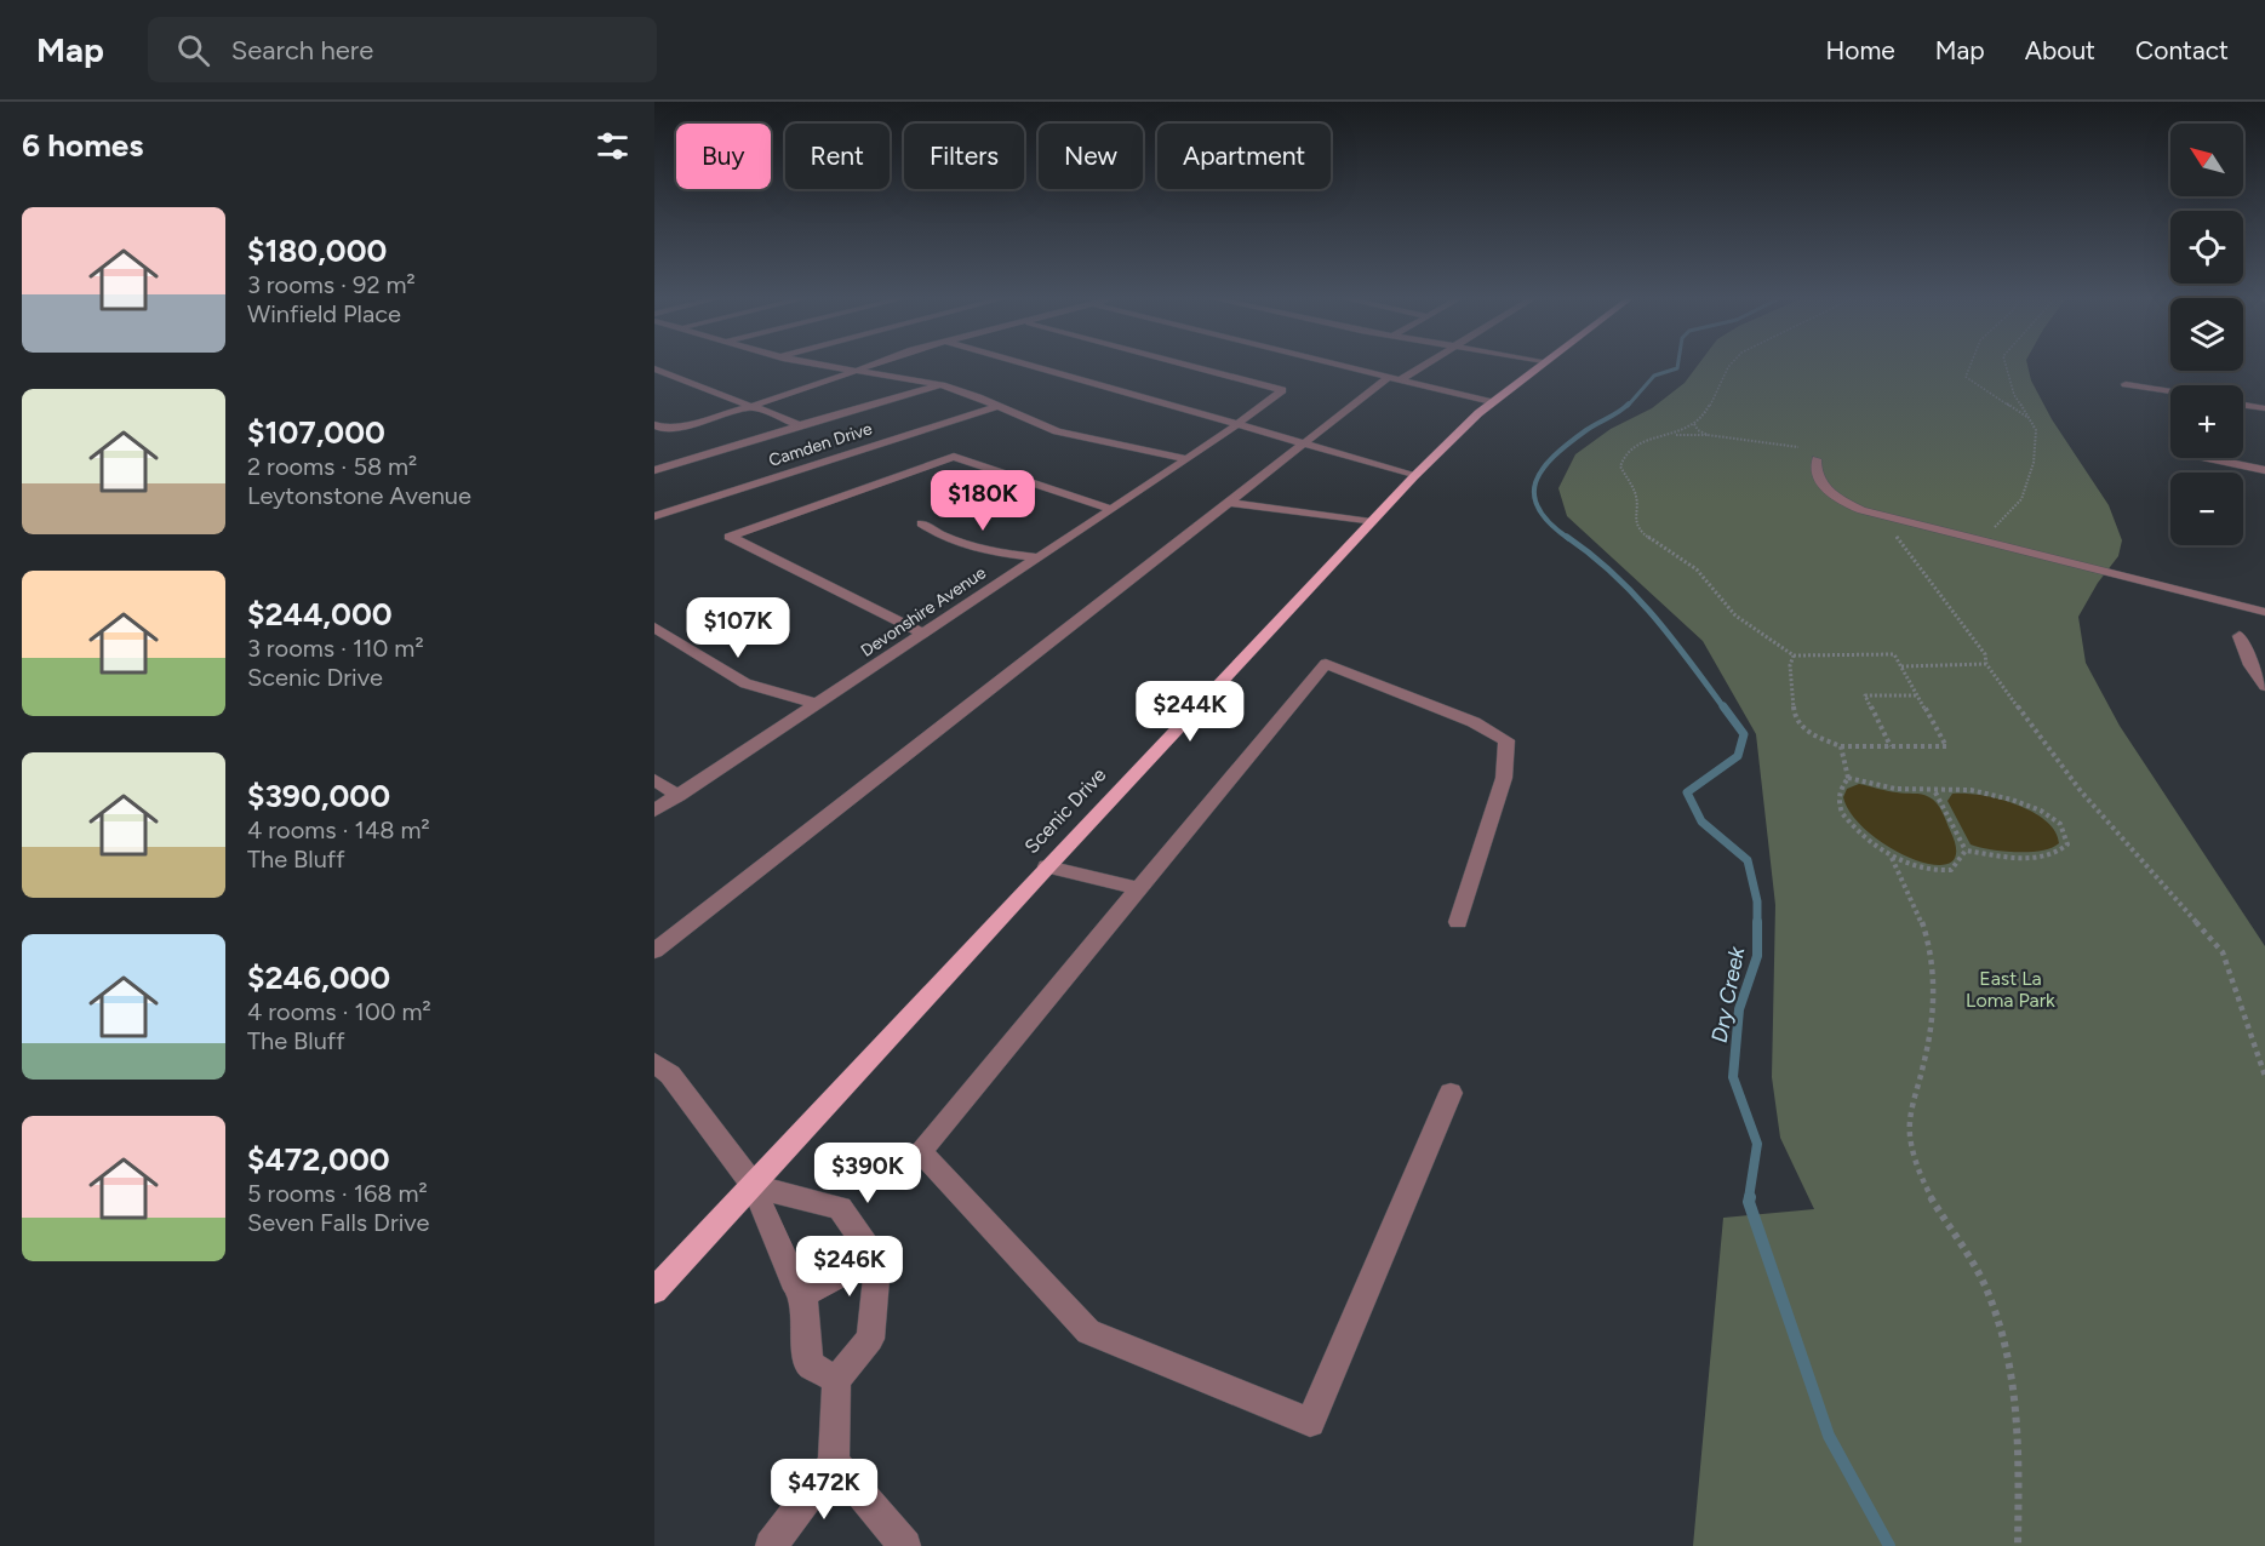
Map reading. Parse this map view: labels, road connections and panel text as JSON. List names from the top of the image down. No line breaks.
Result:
{"streets":{"main road":["Scenic Drive"],"street":["Camden Drive","Devonshire Avenue"]},"water":["Dry Creek"],"parks":["East La Loma Park"],"north":"top left","page":{"header":"Map","search":"Search here","nav":["Home","Map","About","Contact"],"heading":"6 homes","map_buttons":["+","−"],"chip":["Buy","Rent","Filters","New","Apartment"],"list":[{"name":"$180,000","note":"3 rooms · 92 m² · Winfield Place"},{"name":"$107,000","note":"2 rooms · 58 m² · Leytonstone Avenue"},{"name":"$244,000","note":"3 rooms · 110 m² · Scenic Drive"},{"name":"$390,000","note":"4 rooms · 148 m² · The Bluff"},{"name":"$246,000","note":"4 rooms · 100 m² · The Bluff"},{"name":"$472,000","note":"5 rooms · 168 m² · Seven Falls Drive"}],"price":["$180K","$107K","$244K","$390K","$246K","$472K"]}}
